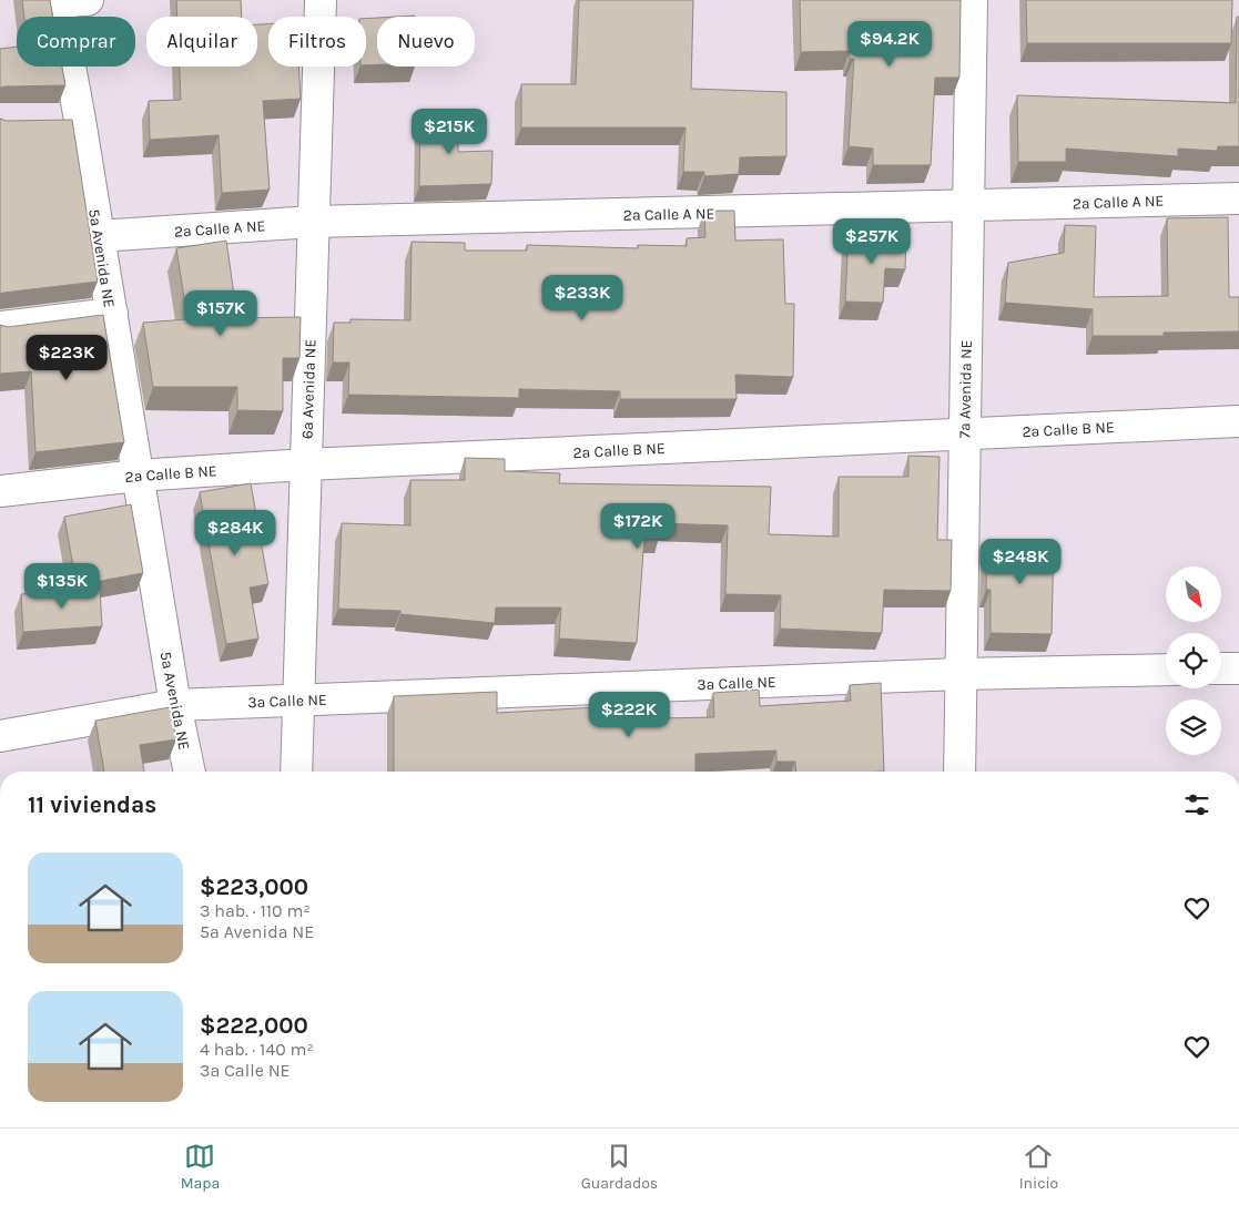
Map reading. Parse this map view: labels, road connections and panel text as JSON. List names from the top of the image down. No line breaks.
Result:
{"streets":{"street":["2a Calle A NE","5a Avenida NE","6a Avenida NE","7a Avenida NE","2a Calle B NE","3a Calle NE"]},"crossings":[["2a Calle A NE","5a Avenida NE"],["2a Calle A NE","6a Avenida NE"],["2a Calle A NE","7a Avenida NE"],["5a Avenida NE","2a Calle B NE"],["5a Avenida NE","3a Calle NE"],["6a Avenida NE","2a Calle B NE"],["6a Avenida NE","3a Calle NE"],["7a Avenida NE","2a Calle B NE"],["7a Avenida NE","3a Calle NE"]],"north":"bottom right","page":{"chip":["Comprar","Alquilar","Filtros","Nuevo"],"price":["$94.2K","$215K","$257K","$233K","$157K","$223K","$172K","$284K","$248K","$135K","$222K"],"heading":"11 viviendas","list":[{"name":"$223,000","note":"3 hab. · 110 m² · 5a Avenida NE"},{"name":"$222,000","note":"4 hab. · 140 m² · 3a Calle NE"}],"tabs":["Mapa","Guardados","Inicio"]}}
